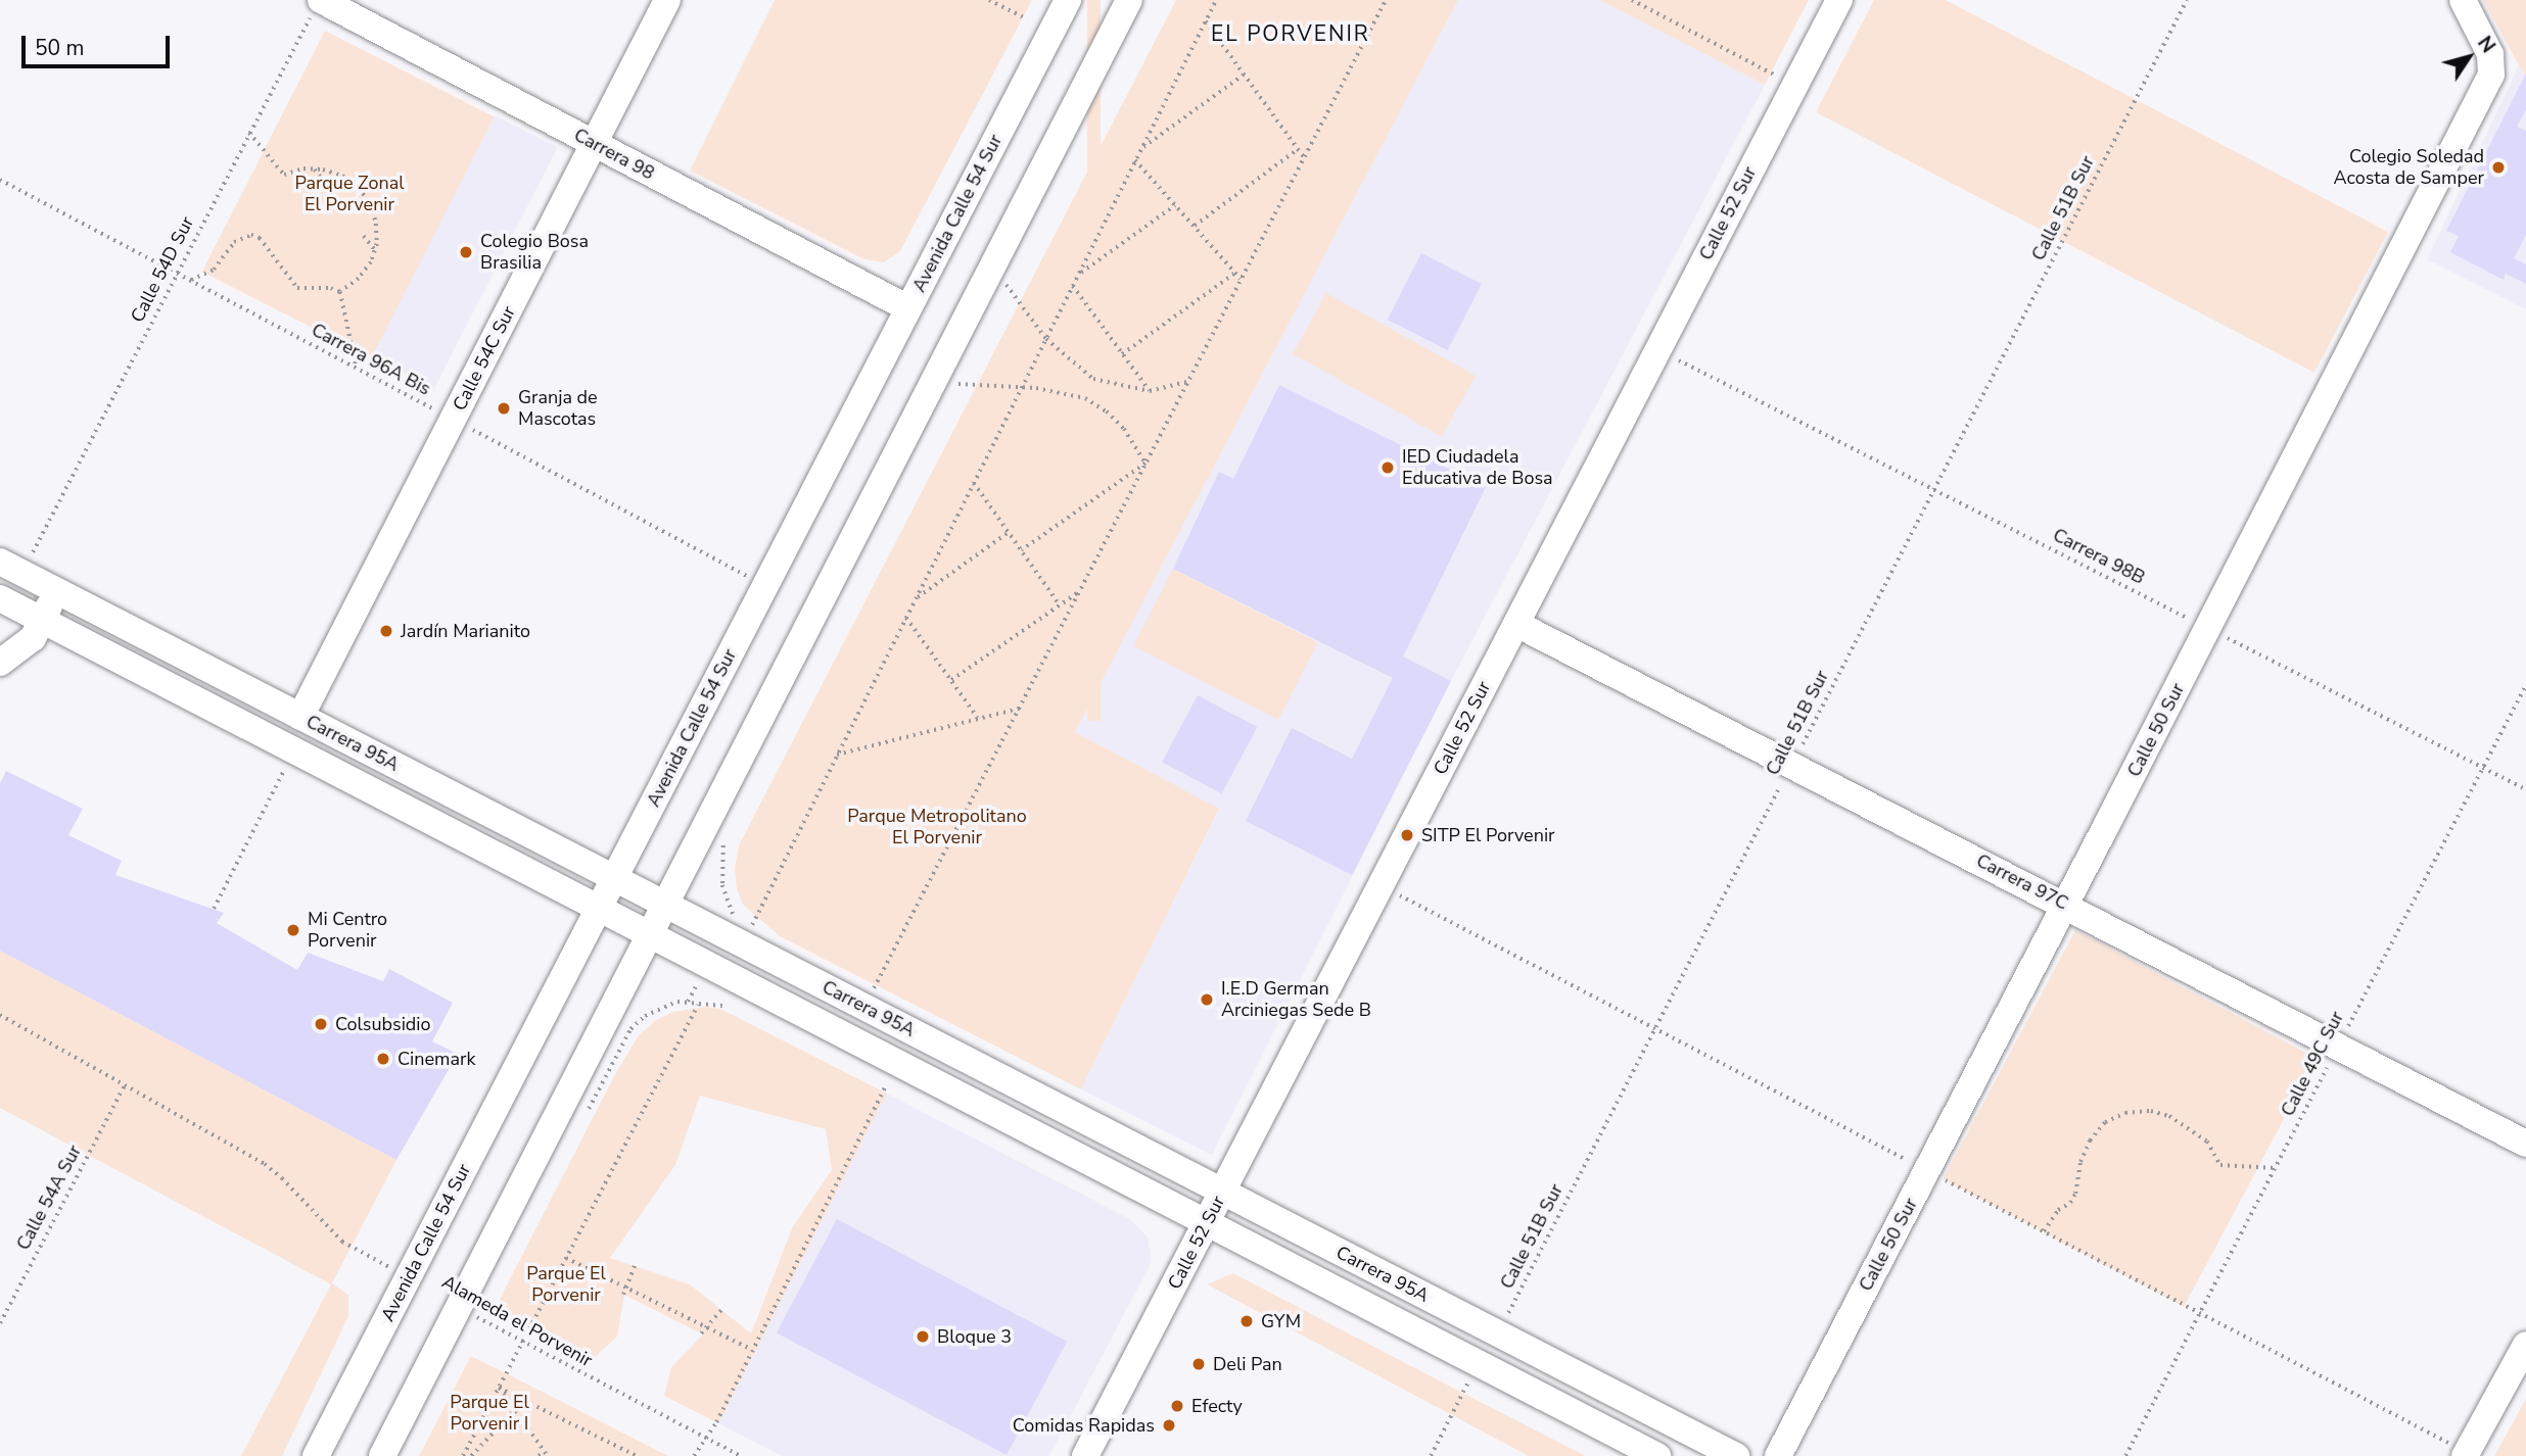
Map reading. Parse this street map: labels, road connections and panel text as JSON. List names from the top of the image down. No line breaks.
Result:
{"streets":{"street":["Carrera 98","Avenida Calle 54 Sur","Calle 52 Sur","Calle 54C Sur","Calle 50 Sur","Carrera 95A","Carrera 97C"],"path":["Calle 51B Sur","Calle 54D Sur","Carrera 96A Bis","Carrera 98B","Calle 49C Sur","Calle 54A Sur","Alameda el Porvenir"]},"crossings":[["Carrera 98","Avenida Calle 54 Sur"],["Carrera 98","Calle 54D Sur"],["Carrera 98","Calle 54C Sur"],["Calle 51B Sur","Carrera 98B"],["Calle 51B Sur","Carrera 95A"],["Calle 51B Sur","Carrera 97C"],["Avenida Calle 54 Sur","Carrera 96A Bis"],["Avenida Calle 54 Sur","Carrera 95A"],["Calle 52 Sur","Carrera 98B"],["Calle 52 Sur","Carrera 95A"],["Calle 52 Sur","Carrera 97C"],["Calle 54D Sur","Carrera 96A Bis"],["Calle 54D Sur","Carrera 95A"],["Calle 54C Sur","Carrera 96A Bis"],["Calle 54C Sur","Carrera 95A"],["Carrera 98B","Calle 50 Sur"],["Carrera 98B","Calle 49C Sur"],["Calle 50 Sur","Carrera 97C"],["Carrera 97C","Calle 49C Sur"]],"districts":["EL PORVENIR"],"parks":["Parque Zonal El Porvenir","Parque Metropolitano El Porvenir","Parque El Porvenir","Parque El Porvenir I"],"places":["Colegio Soledad Acosta de Samper","Colegio Bosa Brasilia","Granja de Mascotas","IED Ciudadela Educativa de Bosa","Jardín Marianito","SITP El Porvenir","Mi Centro Porvenir","I.E.D German Arciniegas Sede B","Colsubsidio","Cinemark","GYM","Bloque 3","Deli Pan","Efecty","Comidas Rapidas"],"scale_bar":"50 m","north":"top right"}
